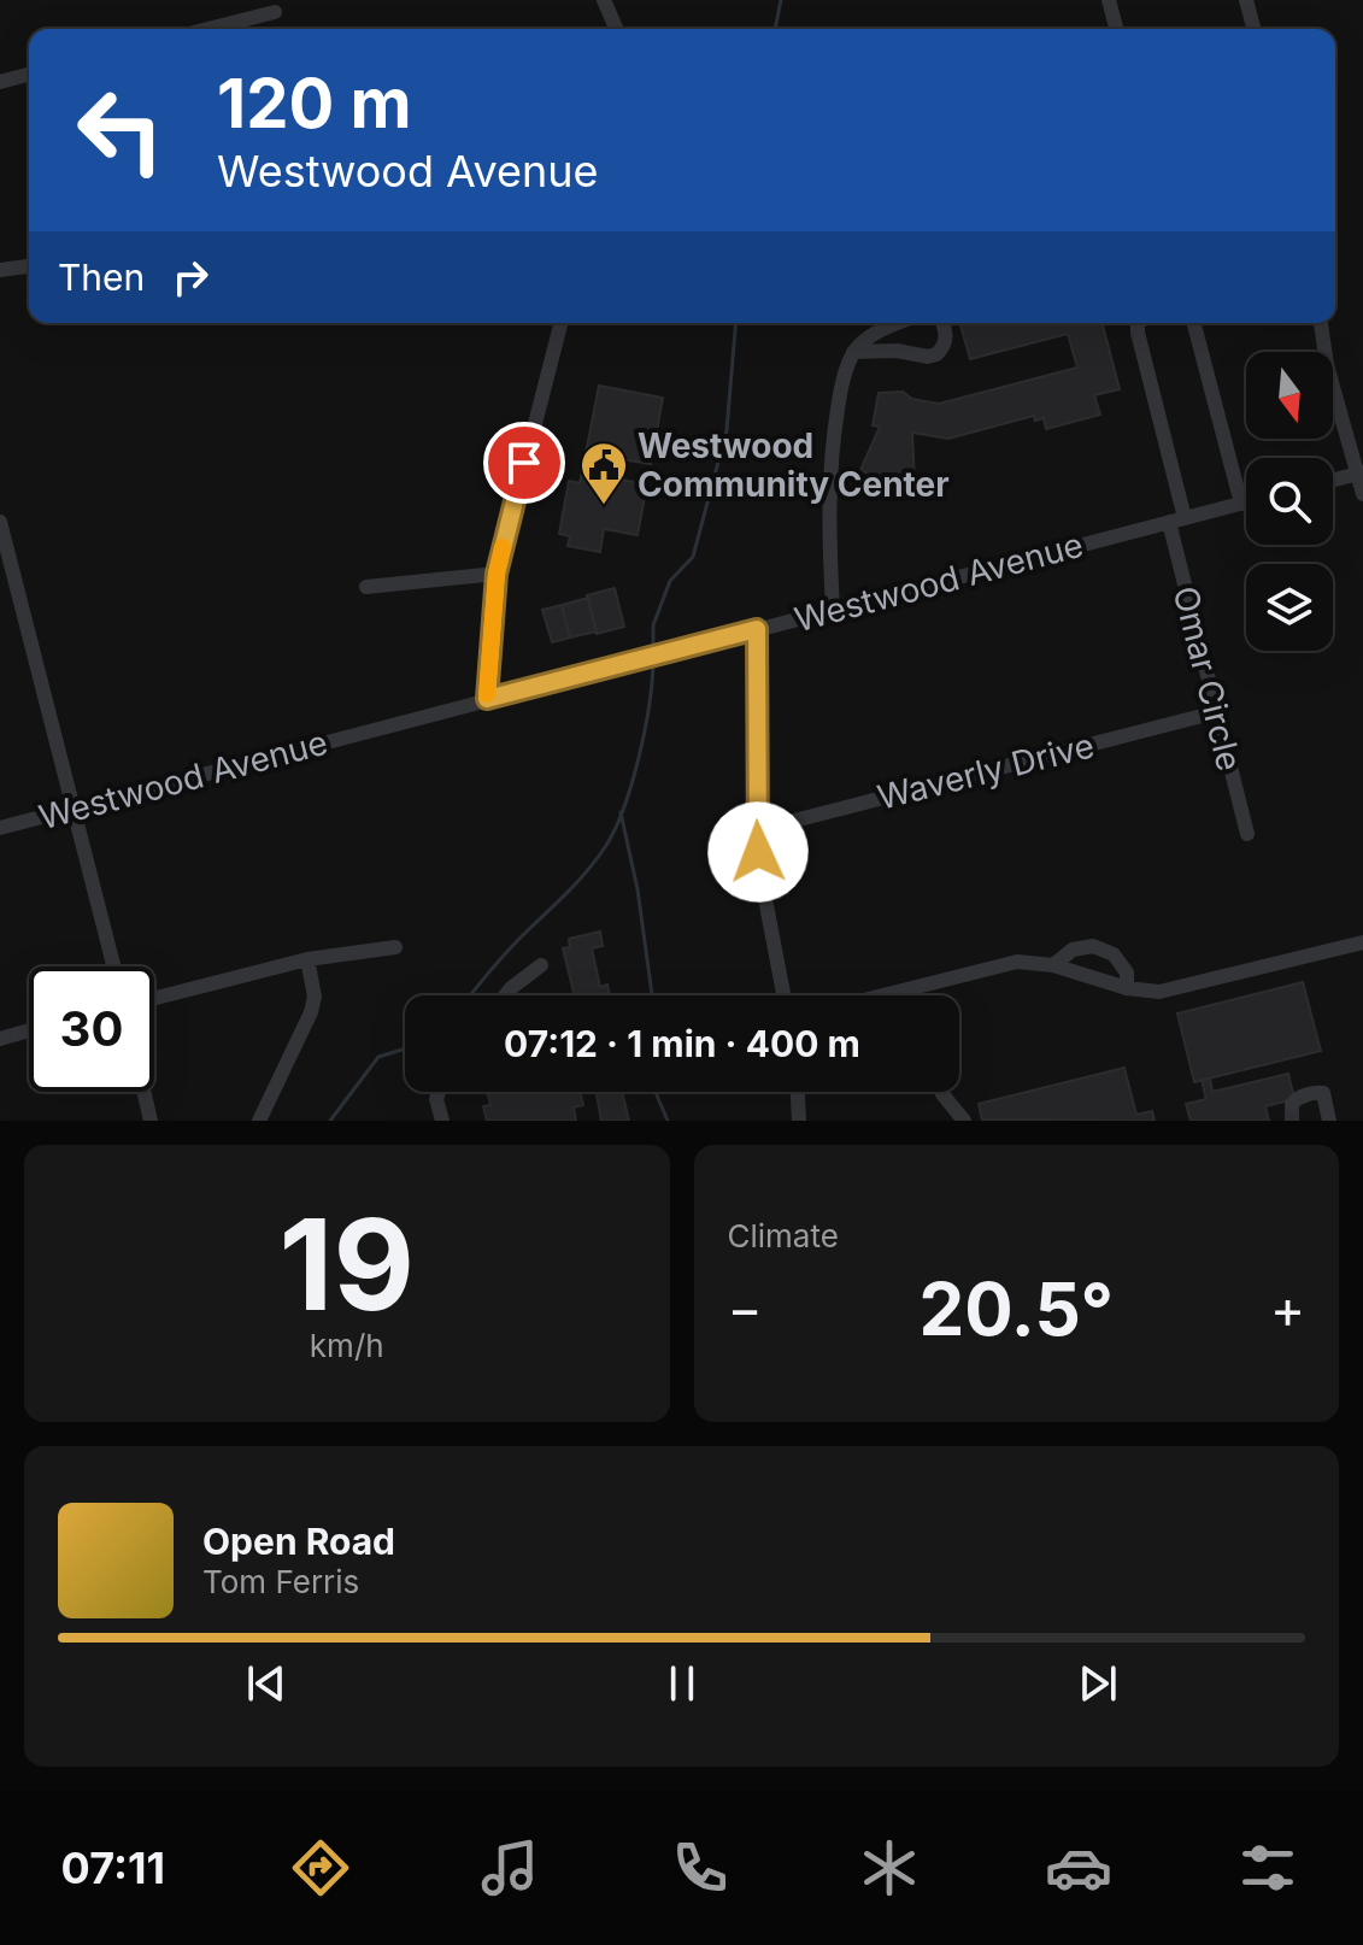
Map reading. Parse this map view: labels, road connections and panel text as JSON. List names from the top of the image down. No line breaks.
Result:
{"streets":{"street":["Westwood Avenue","Omar Circle","Waverly Drive"]},"crossings":[["Westwood Avenue","Omar Circle"],["Omar Circle","Waverly Drive"]],"places":{"public building":["Westwood Community Center"]},"north":"bottom","page":{"turn":["120 m","Westwood Avenue"],"then":"Then","limit":"30","trip":"07:12 · 1 min · 400 m","tile":[["19","km/h"],"Climate"],"heat":["−","20.5°","+"],"song":["Open Road","Tom Ferris"],"tabs":"07:11"}}
